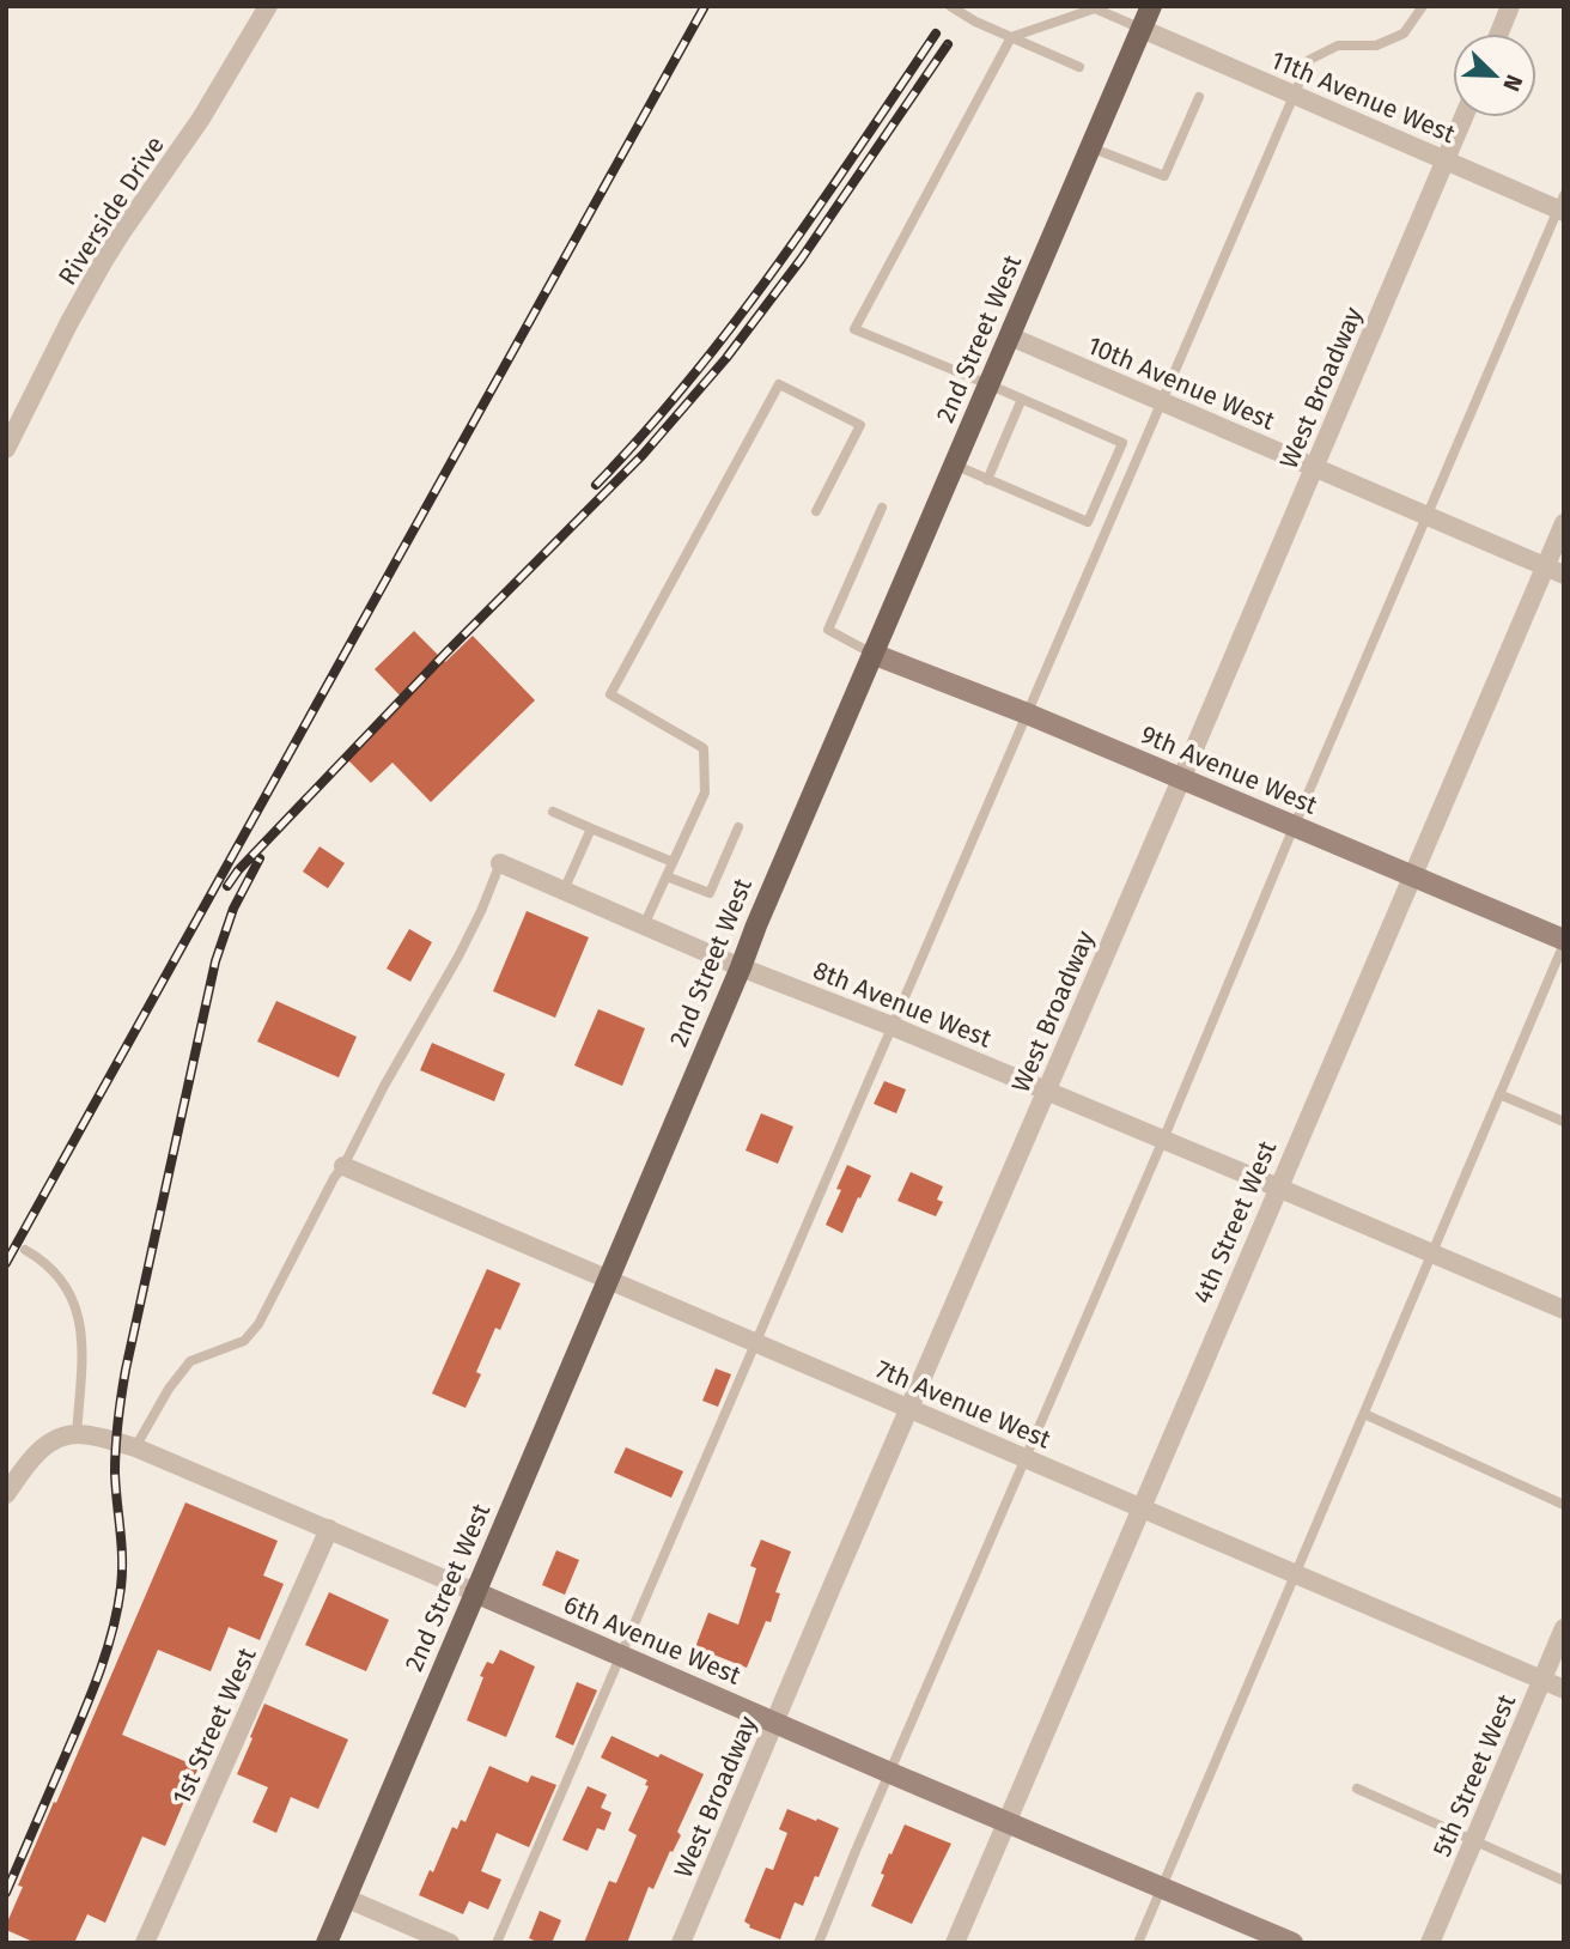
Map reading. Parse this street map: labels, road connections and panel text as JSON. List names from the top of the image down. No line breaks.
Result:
{"streets":{"main road":["2nd Street West"],"street":["11th Avenue West","Riverside Drive","10th Avenue West","West Broadway","9th Avenue West","8th Avenue West","4th Street West","7th Avenue West","6th Avenue West","1st Street West","5th Street West"]},"crossings":[["11th Avenue West","2nd Street West"],["11th Avenue West","West Broadway"],["2nd Street West","10th Avenue West"],["2nd Street West","9th Avenue West"],["2nd Street West","8th Avenue West"],["2nd Street West","7th Avenue West"],["2nd Street West","6th Avenue West"],["10th Avenue West","West Broadway"],["10th Avenue West","4th Street West"],["West Broadway","9th Avenue West"],["West Broadway","8th Avenue West"],["West Broadway","7th Avenue West"],["West Broadway","6th Avenue West"],["9th Avenue West","4th Street West"],["8th Avenue West","4th Street West"],["4th Street West","7th Avenue West"],["4th Street West","6th Avenue West"],["7th Avenue West","5th Street West"],["6th Avenue West","1st Street West"]],"north":"bottom right"}
